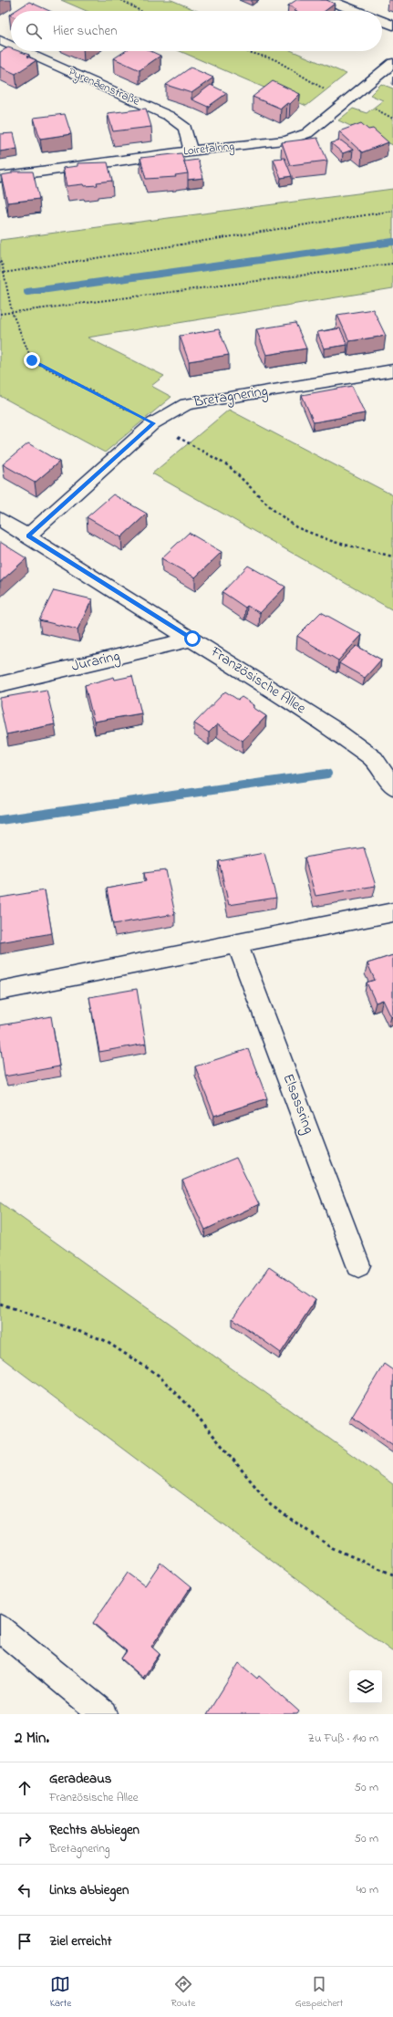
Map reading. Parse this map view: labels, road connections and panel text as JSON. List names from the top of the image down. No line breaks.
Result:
{"streets":{"street":["Pyrenäenstraße","Loiretalring","Bretagnering","Juraring","Französische Allee","Elsassring"]},"crossings":[["Pyrenäenstraße","Loiretalring"],["Bretagnering","Französische Allee"],["Juraring","Französische Allee"]],"page":{"search":"Hier suchen","heading":["2 Min.","Zu Fuß · 140 m"],"list":[["Geradeaus","Französische Allee","50 m"],["Rechts abbiegen","Bretagnering","50 m"],["Links abbiegen","40 m"],"Ziel erreicht"],"nav":["Karte","Route","Gespeichert"]}}
